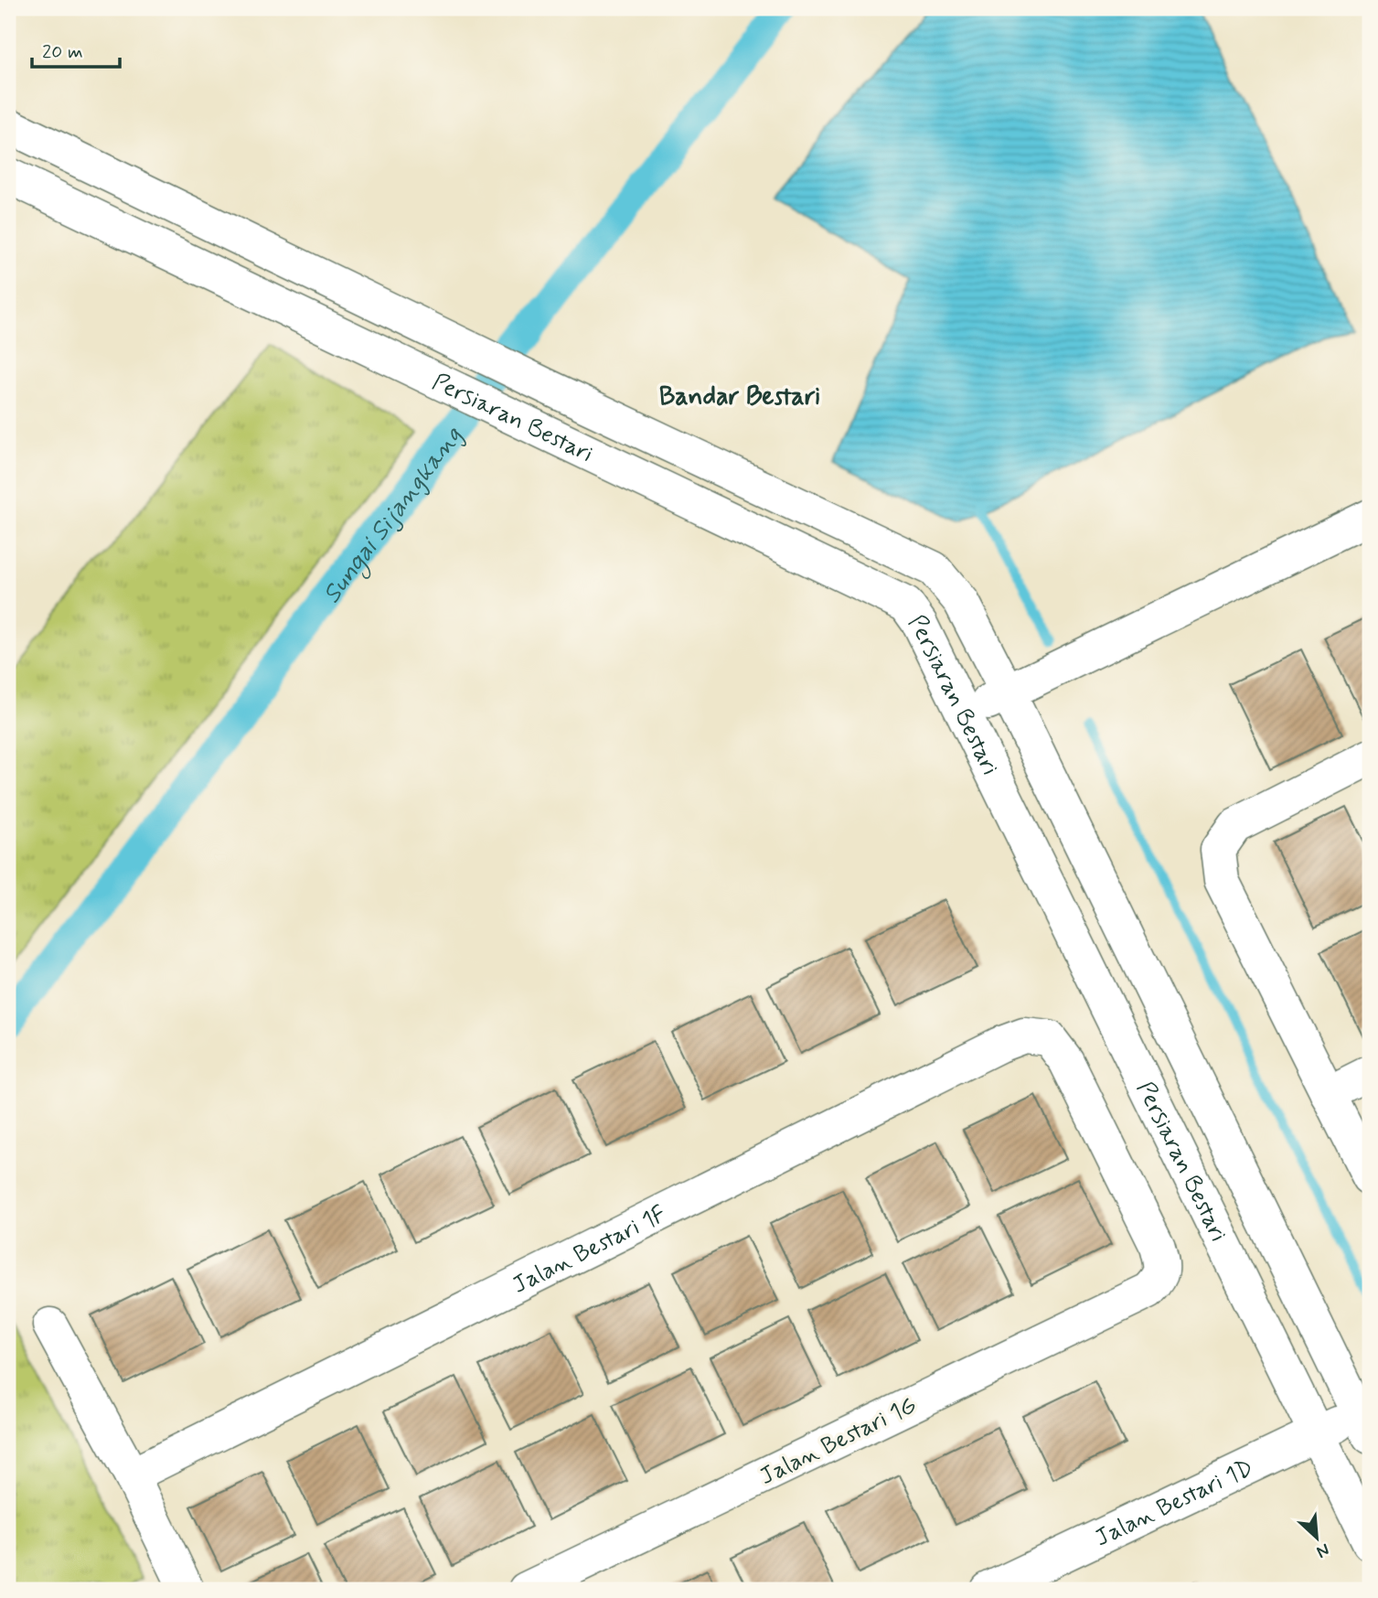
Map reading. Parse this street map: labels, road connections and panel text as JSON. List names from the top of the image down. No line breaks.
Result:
{"streets":{"street":["Persiaran Bestari","Jalan Bestari 1F","Jalan Bestari 1G","Jalan Bestari 1D"]},"crossings":[["Persiaran Bestari","Jalan Bestari 1D"],["Jalan Bestari 1F","Jalan Bestari 1G"]],"districts":["Bandar Bestari"],"water":["Sungai Sijangkang"],"scale_bar":"20 m","north":"bottom right"}
